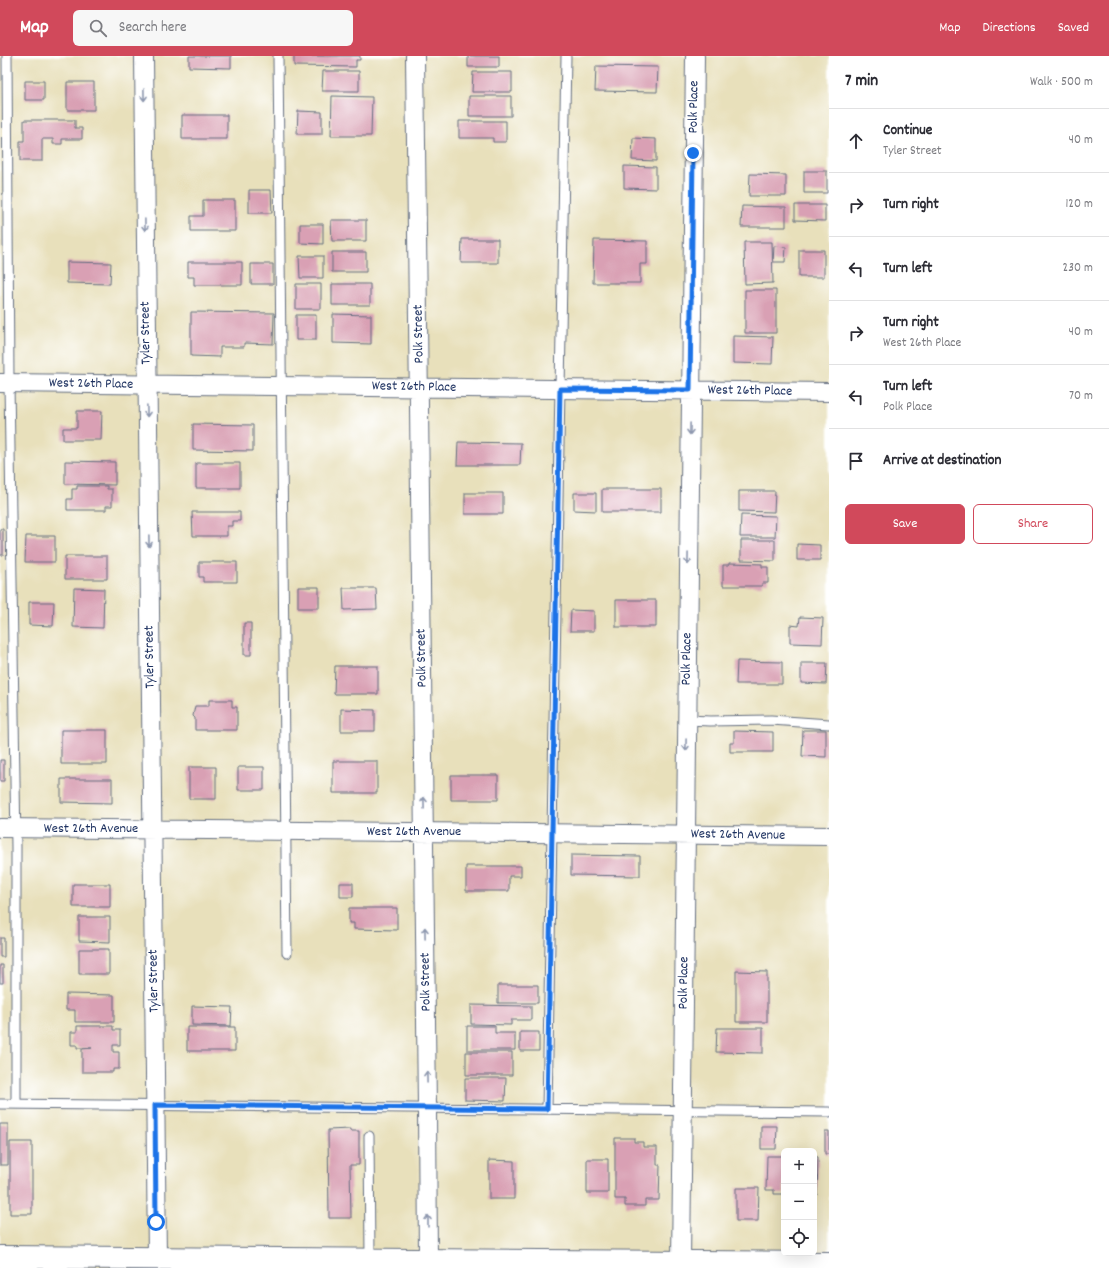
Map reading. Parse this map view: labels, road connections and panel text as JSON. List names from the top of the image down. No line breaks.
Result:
{"streets":{"street":["Polk Place","Tyler Street","Polk Street","West 26th Place","West 26th Avenue"]},"crossings":[["Polk Place","West 26th Place"],["Polk Place","West 26th Avenue"],["Tyler Street","West 26th Place"],["Tyler Street","West 26th Avenue"],["Polk Street","West 26th Place"],["Polk Street","West 26th Avenue"]],"one_way":["Polk Place","Tyler Street","Polk Street"],"page":{"header":"Map","search":"Search here","nav":["Map","Directions","Saved"],"heading":["7 min","Walk · 500 m"],"list":[["Continue","Tyler Street","40 m"],["Turn right","120 m"],["Turn left","230 m"],["Turn right","West 26th Place","40 m"],["Turn left","Polk Place","70 m"],"Arrive at destination"],"buttons":["Save","Share"],"map_buttons":["+","−"]}}
